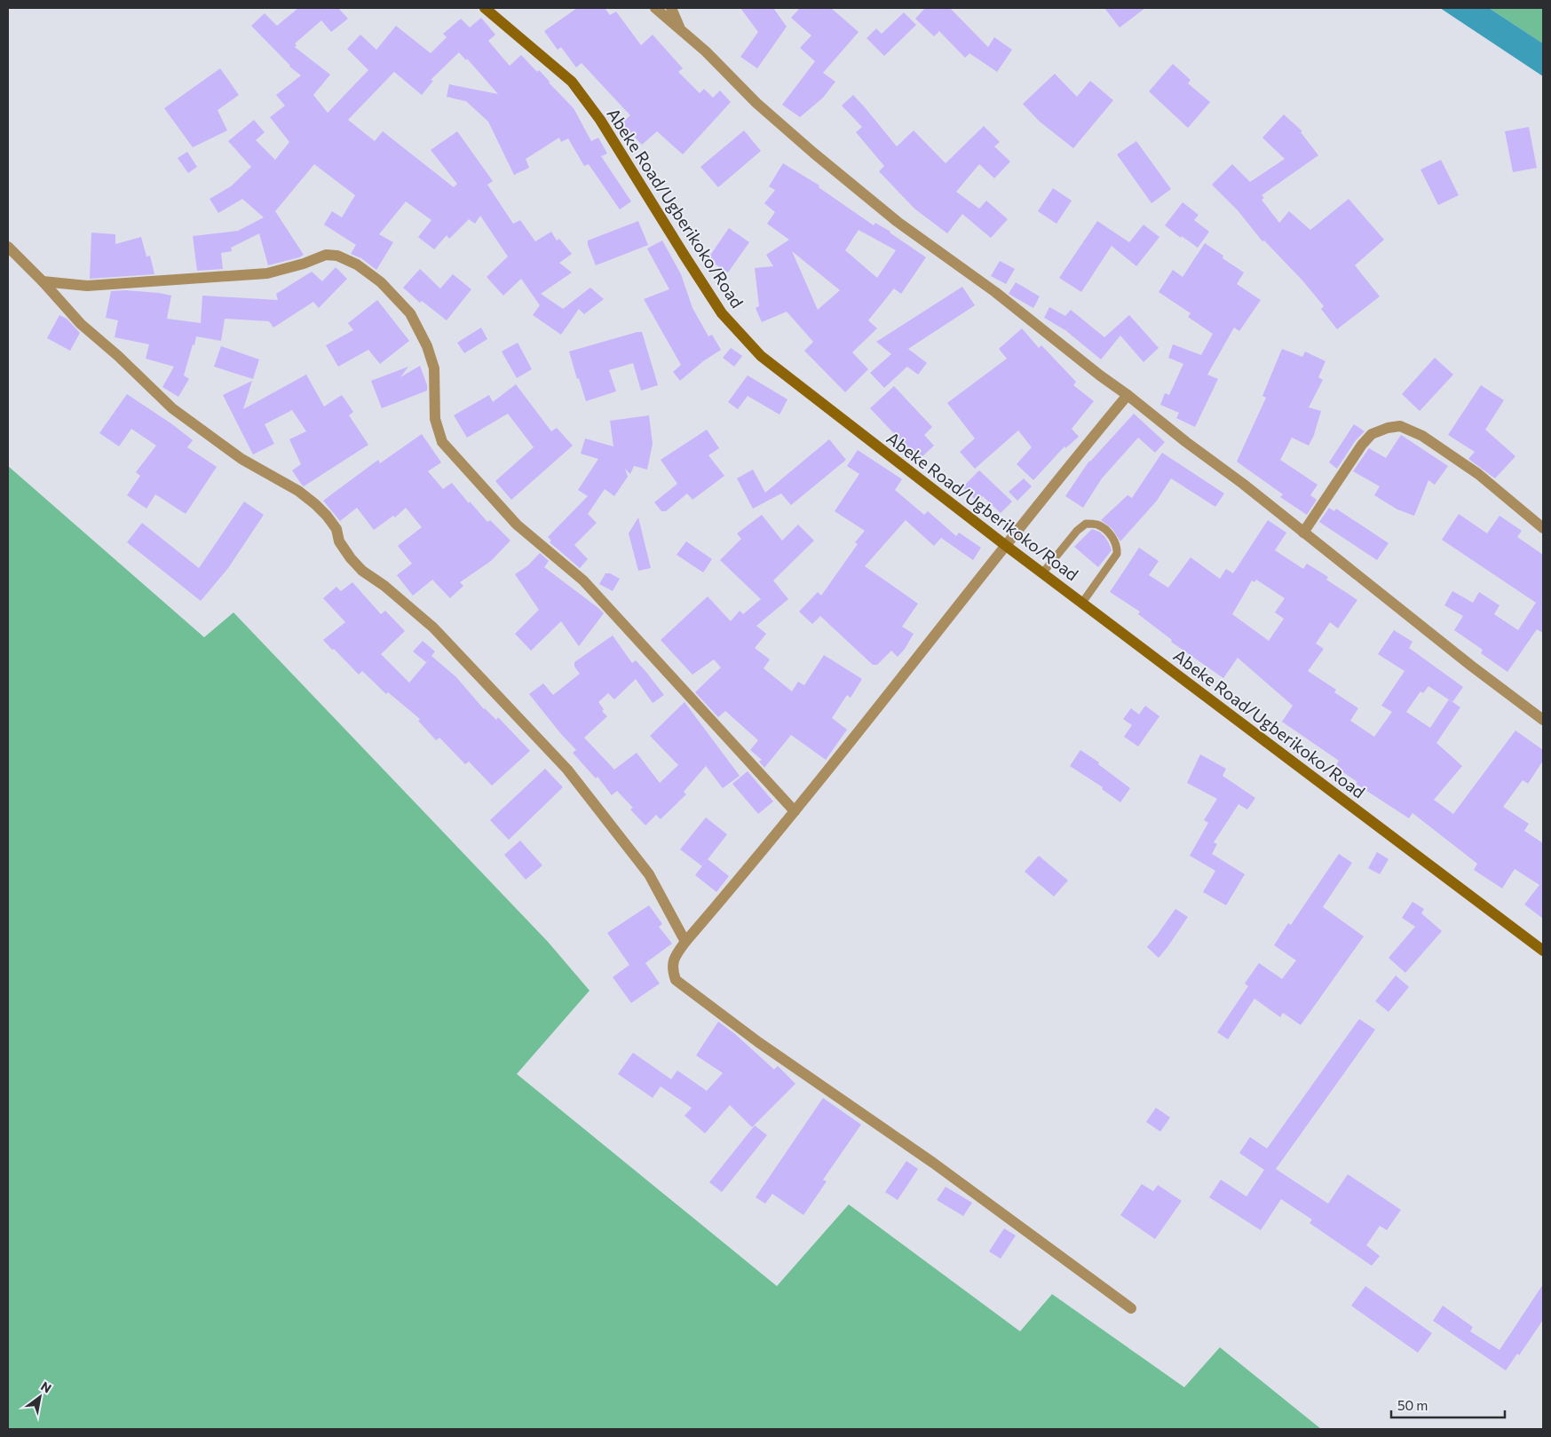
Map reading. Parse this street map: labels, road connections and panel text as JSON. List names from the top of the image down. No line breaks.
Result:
{"streets":{"street":["Abeke Road/Ugberikoko/Road"]},"scale_bar":"50 m","north":"top right"}
